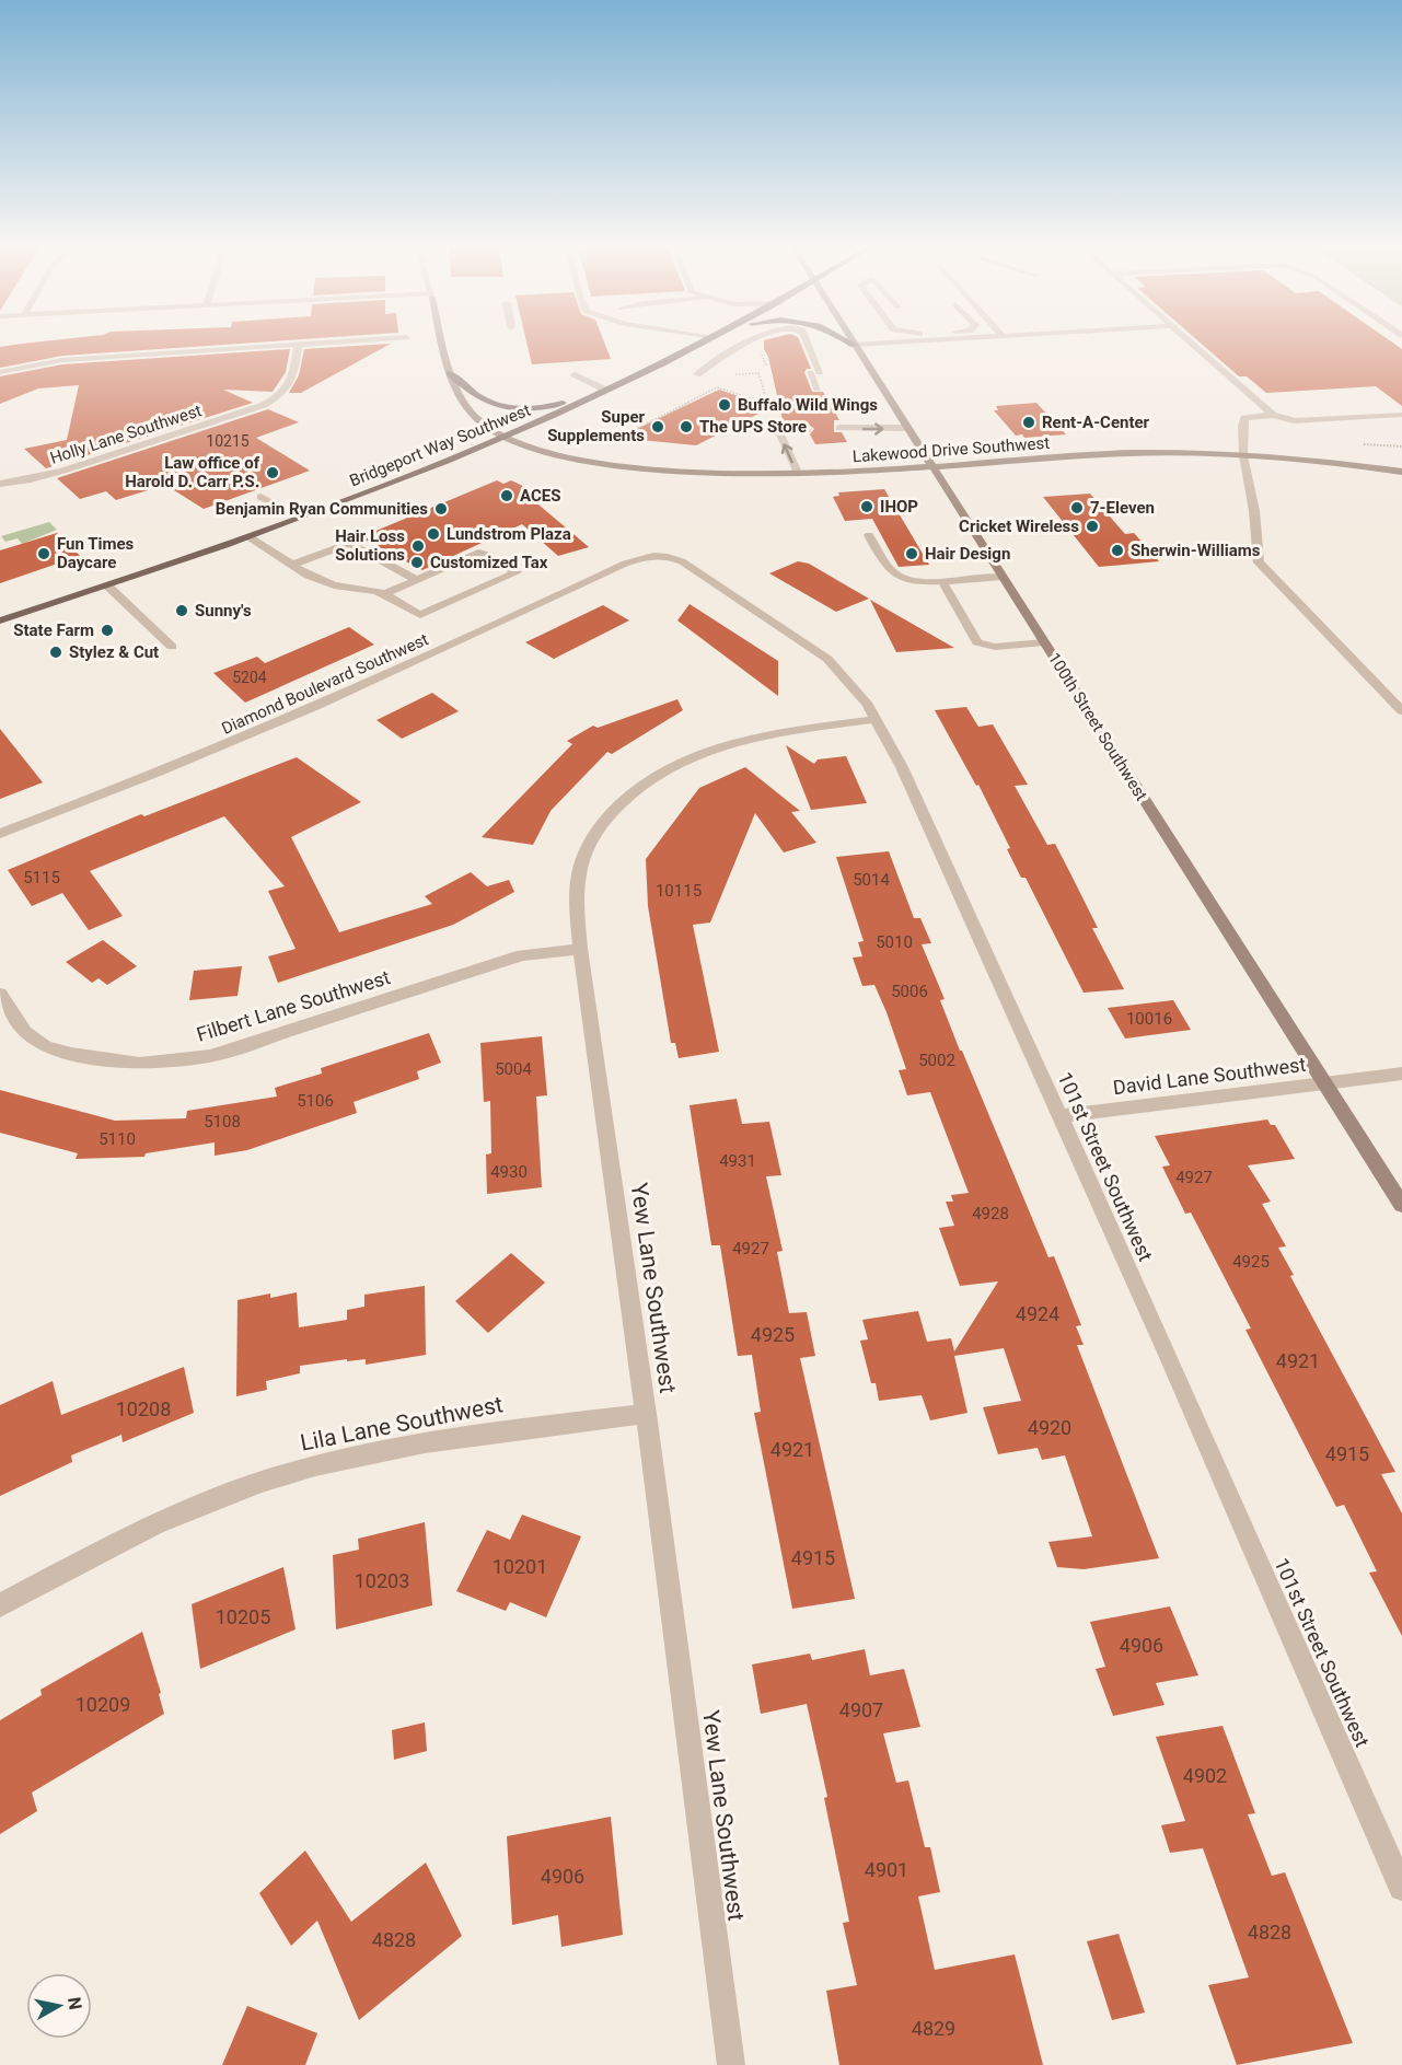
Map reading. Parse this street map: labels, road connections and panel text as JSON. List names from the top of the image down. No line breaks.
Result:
{"streets":{"main road":["Bridgeport Way Southwest","Lakewood Drive Southwest","100th Street Southwest"],"street":["Holly Lane Southwest","Diamond Boulevard Southwest","Filbert Lane Southwest","David Lane Southwest","101st Street Southwest","Yew Lane Southwest","Lila Lane Southwest"]},"crossings":[["Bridgeport Way Southwest","Lakewood Drive Southwest"],["Lakewood Drive Southwest","100th Street Southwest"],["Diamond Boulevard Southwest","101st Street Southwest"],["100th Street Southwest","David Lane Southwest"],["Filbert Lane Southwest","Yew Lane Southwest"],["David Lane Southwest","101st Street Southwest"],["101st Street Southwest","Yew Lane Southwest"],["Yew Lane Southwest","Lila Lane Southwest"]],"places":["Buffalo Wild Wings","Rent-A-Center","Super Supplements","The UPS Store","Law office of Harold D. Carr P.S.","ACES","IHOP","7-Eleven","Benjamin Ryan Communities","Cricket Wireless","Lundstrom Plaza","Hair Loss Solutions","Sherwin-Williams","Fun Times Daycare","Hair Design","Customized Tax","Sunny's","State Farm","Stylez & Cut"],"house_numbers":["10215","5204","5115","5014","10115","5010","5006","10016","5002","5004","5106","5108","5110","4931","4930","4927","4928","4927","4925","4924","4925","4921","10208","4920","4921","4915","4915","10201","10203","10205","4906","10209","4907","4902","4901","4906","4828","4828","4829"],"north":"right"}
